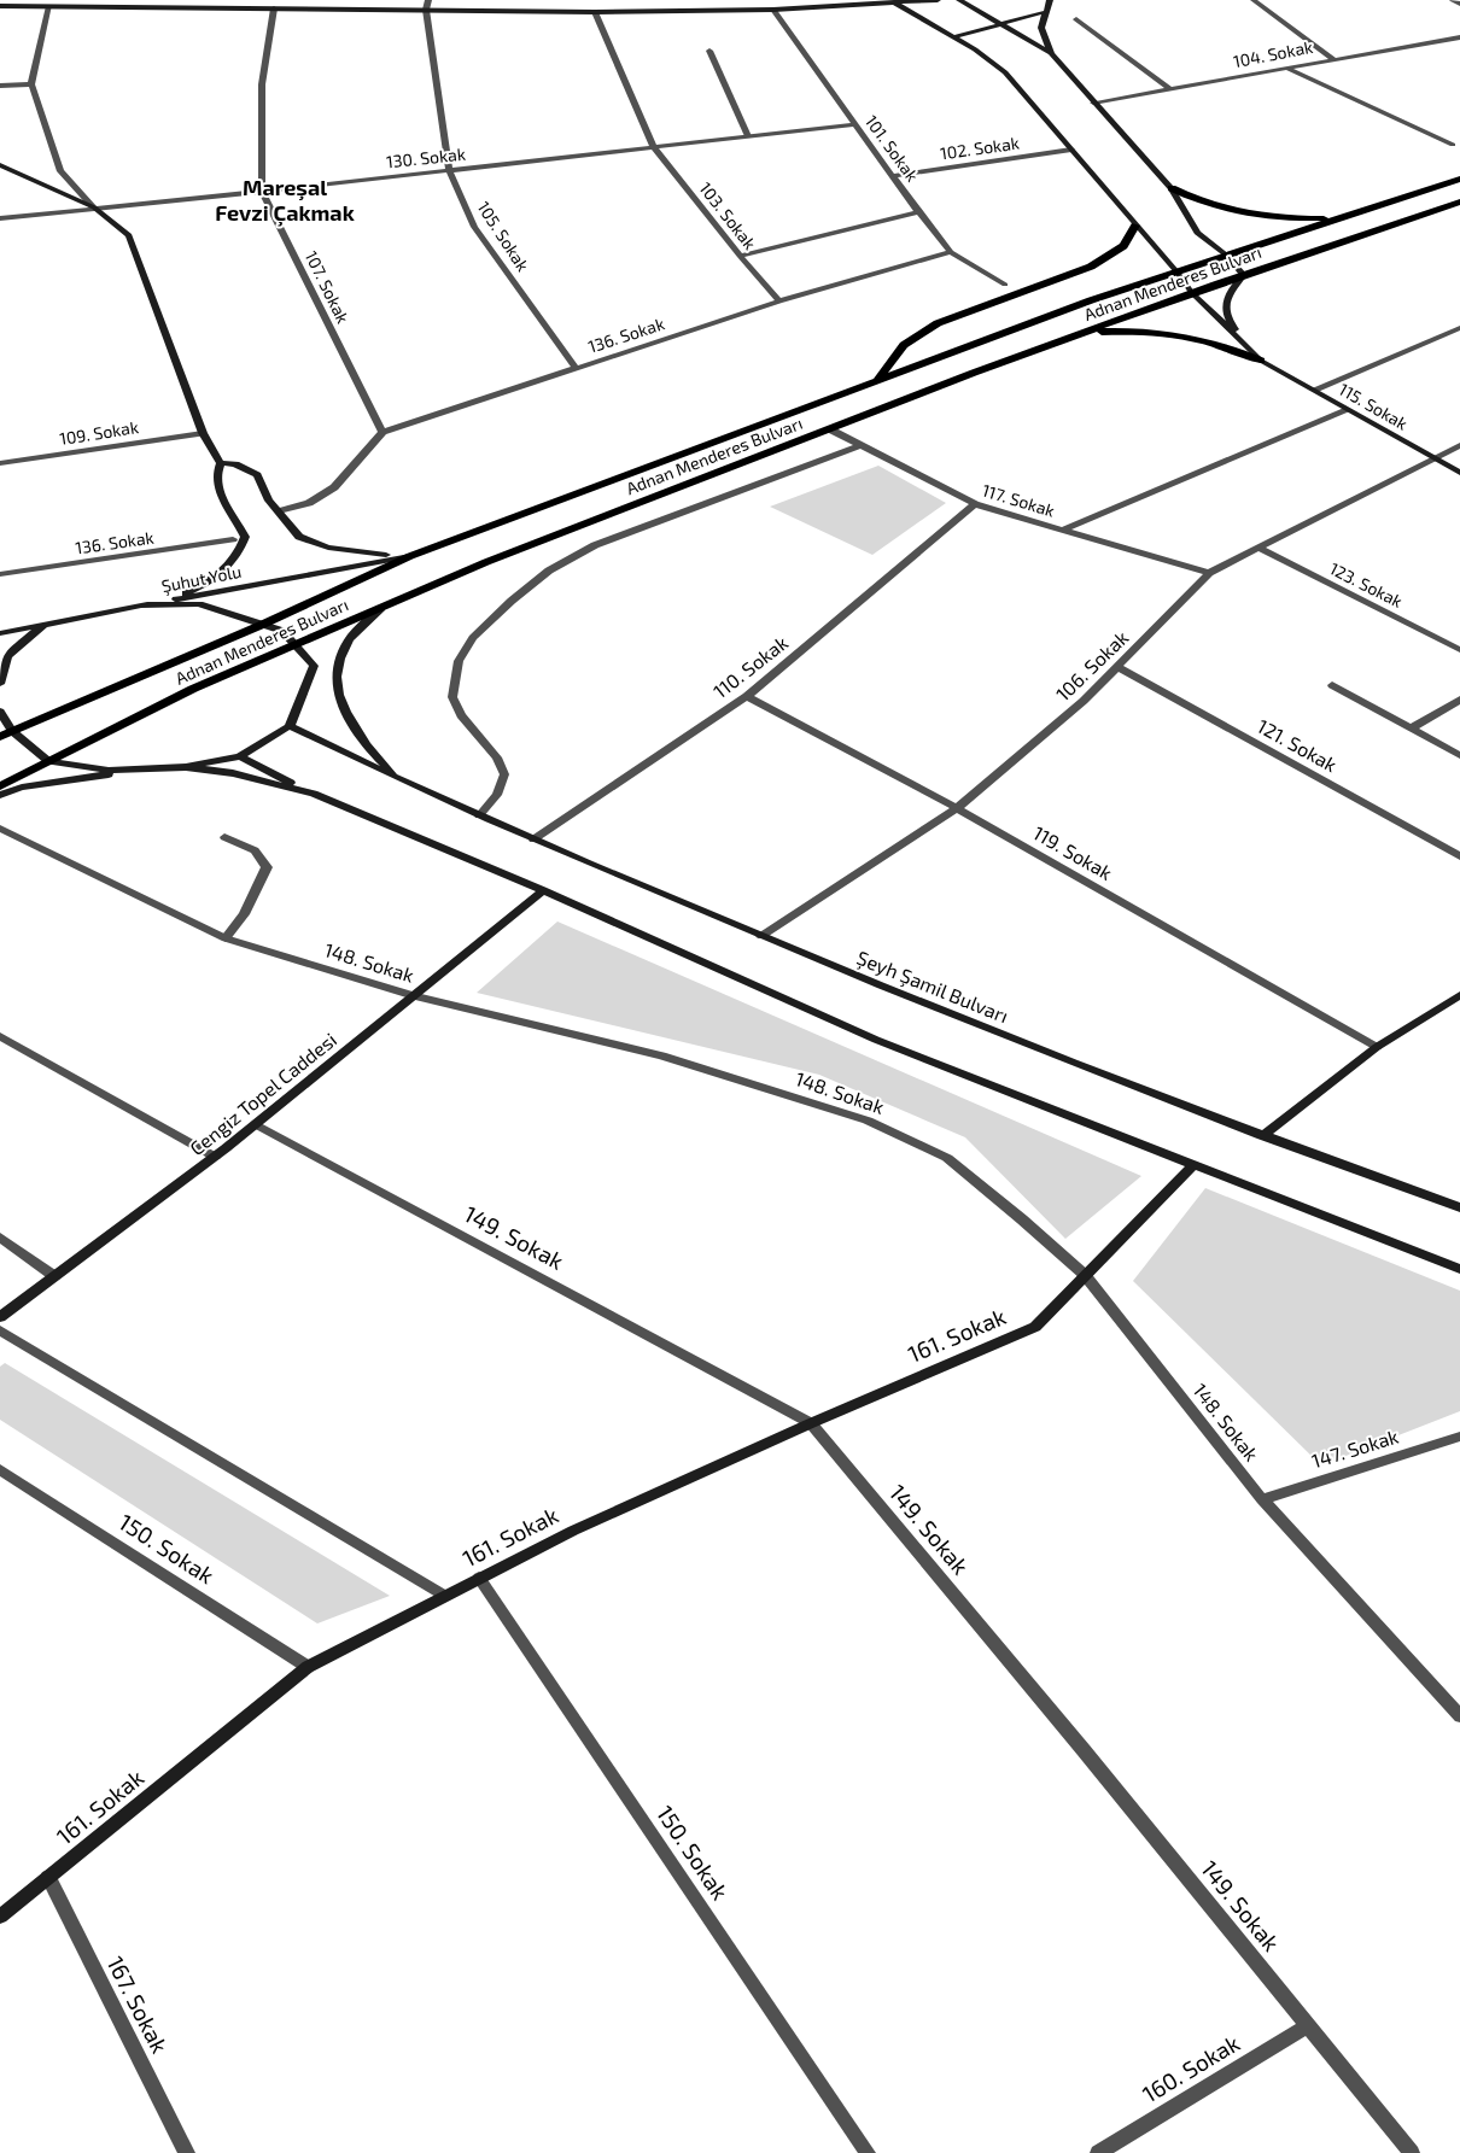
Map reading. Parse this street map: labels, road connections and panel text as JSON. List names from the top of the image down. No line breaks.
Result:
{"streets":{"main road":["Adnan Menderes Bulvarı","115. Sokak","Şuhut Yolu","Şeyh Şamil Bulvarı","Cengiz Topel Caddesi","161. Sokak"],"street":["104. Sokak","101. Sokak","102. Sokak","130. Sokak","103. Sokak","105. Sokak","107. Sokak","136. Sokak","109. Sokak","117. Sokak","123. Sokak","106. Sokak","110. Sokak","121. Sokak","119. Sokak","148. Sokak","149. Sokak","147. Sokak","150. Sokak","167. Sokak","160. Sokak"]},"crossings":[["101. Sokak","102. Sokak"],["101. Sokak","130. Sokak"],["101. Sokak","136. Sokak"],["102. Sokak","115. Sokak"],["130. Sokak","103. Sokak"],["130. Sokak","105. Sokak"],["130. Sokak","107. Sokak"],["103. Sokak","136. Sokak"],["105. Sokak","136. Sokak"],["Adnan Menderes Bulvarı","115. Sokak"],["Adnan Menderes Bulvarı","117. Sokak"],["Adnan Menderes Bulvarı","Şuhut Yolu"],["107. Sokak","136. Sokak"],["115. Sokak","106. Sokak"],["117. Sokak","106. Sokak"],["117. Sokak","110. Sokak"],["123. Sokak","106. Sokak"],["106. Sokak","121. Sokak"],["106. Sokak","119. Sokak"],["106. Sokak","Şeyh Şamil Bulvarı"],["110. Sokak","119. Sokak"],["110. Sokak","Şeyh Şamil Bulvarı"],["148. Sokak","Cengiz Topel Caddesi"],["148. Sokak","161. Sokak"],["148. Sokak","147. Sokak"],["Cengiz Topel Caddesi","149. Sokak"],["149. Sokak","161. Sokak"],["149. Sokak","160. Sokak"],["161. Sokak","150. Sokak"],["161. Sokak","167. Sokak"]],"districts":["Mareşal Fevzi Çakmak"]}
